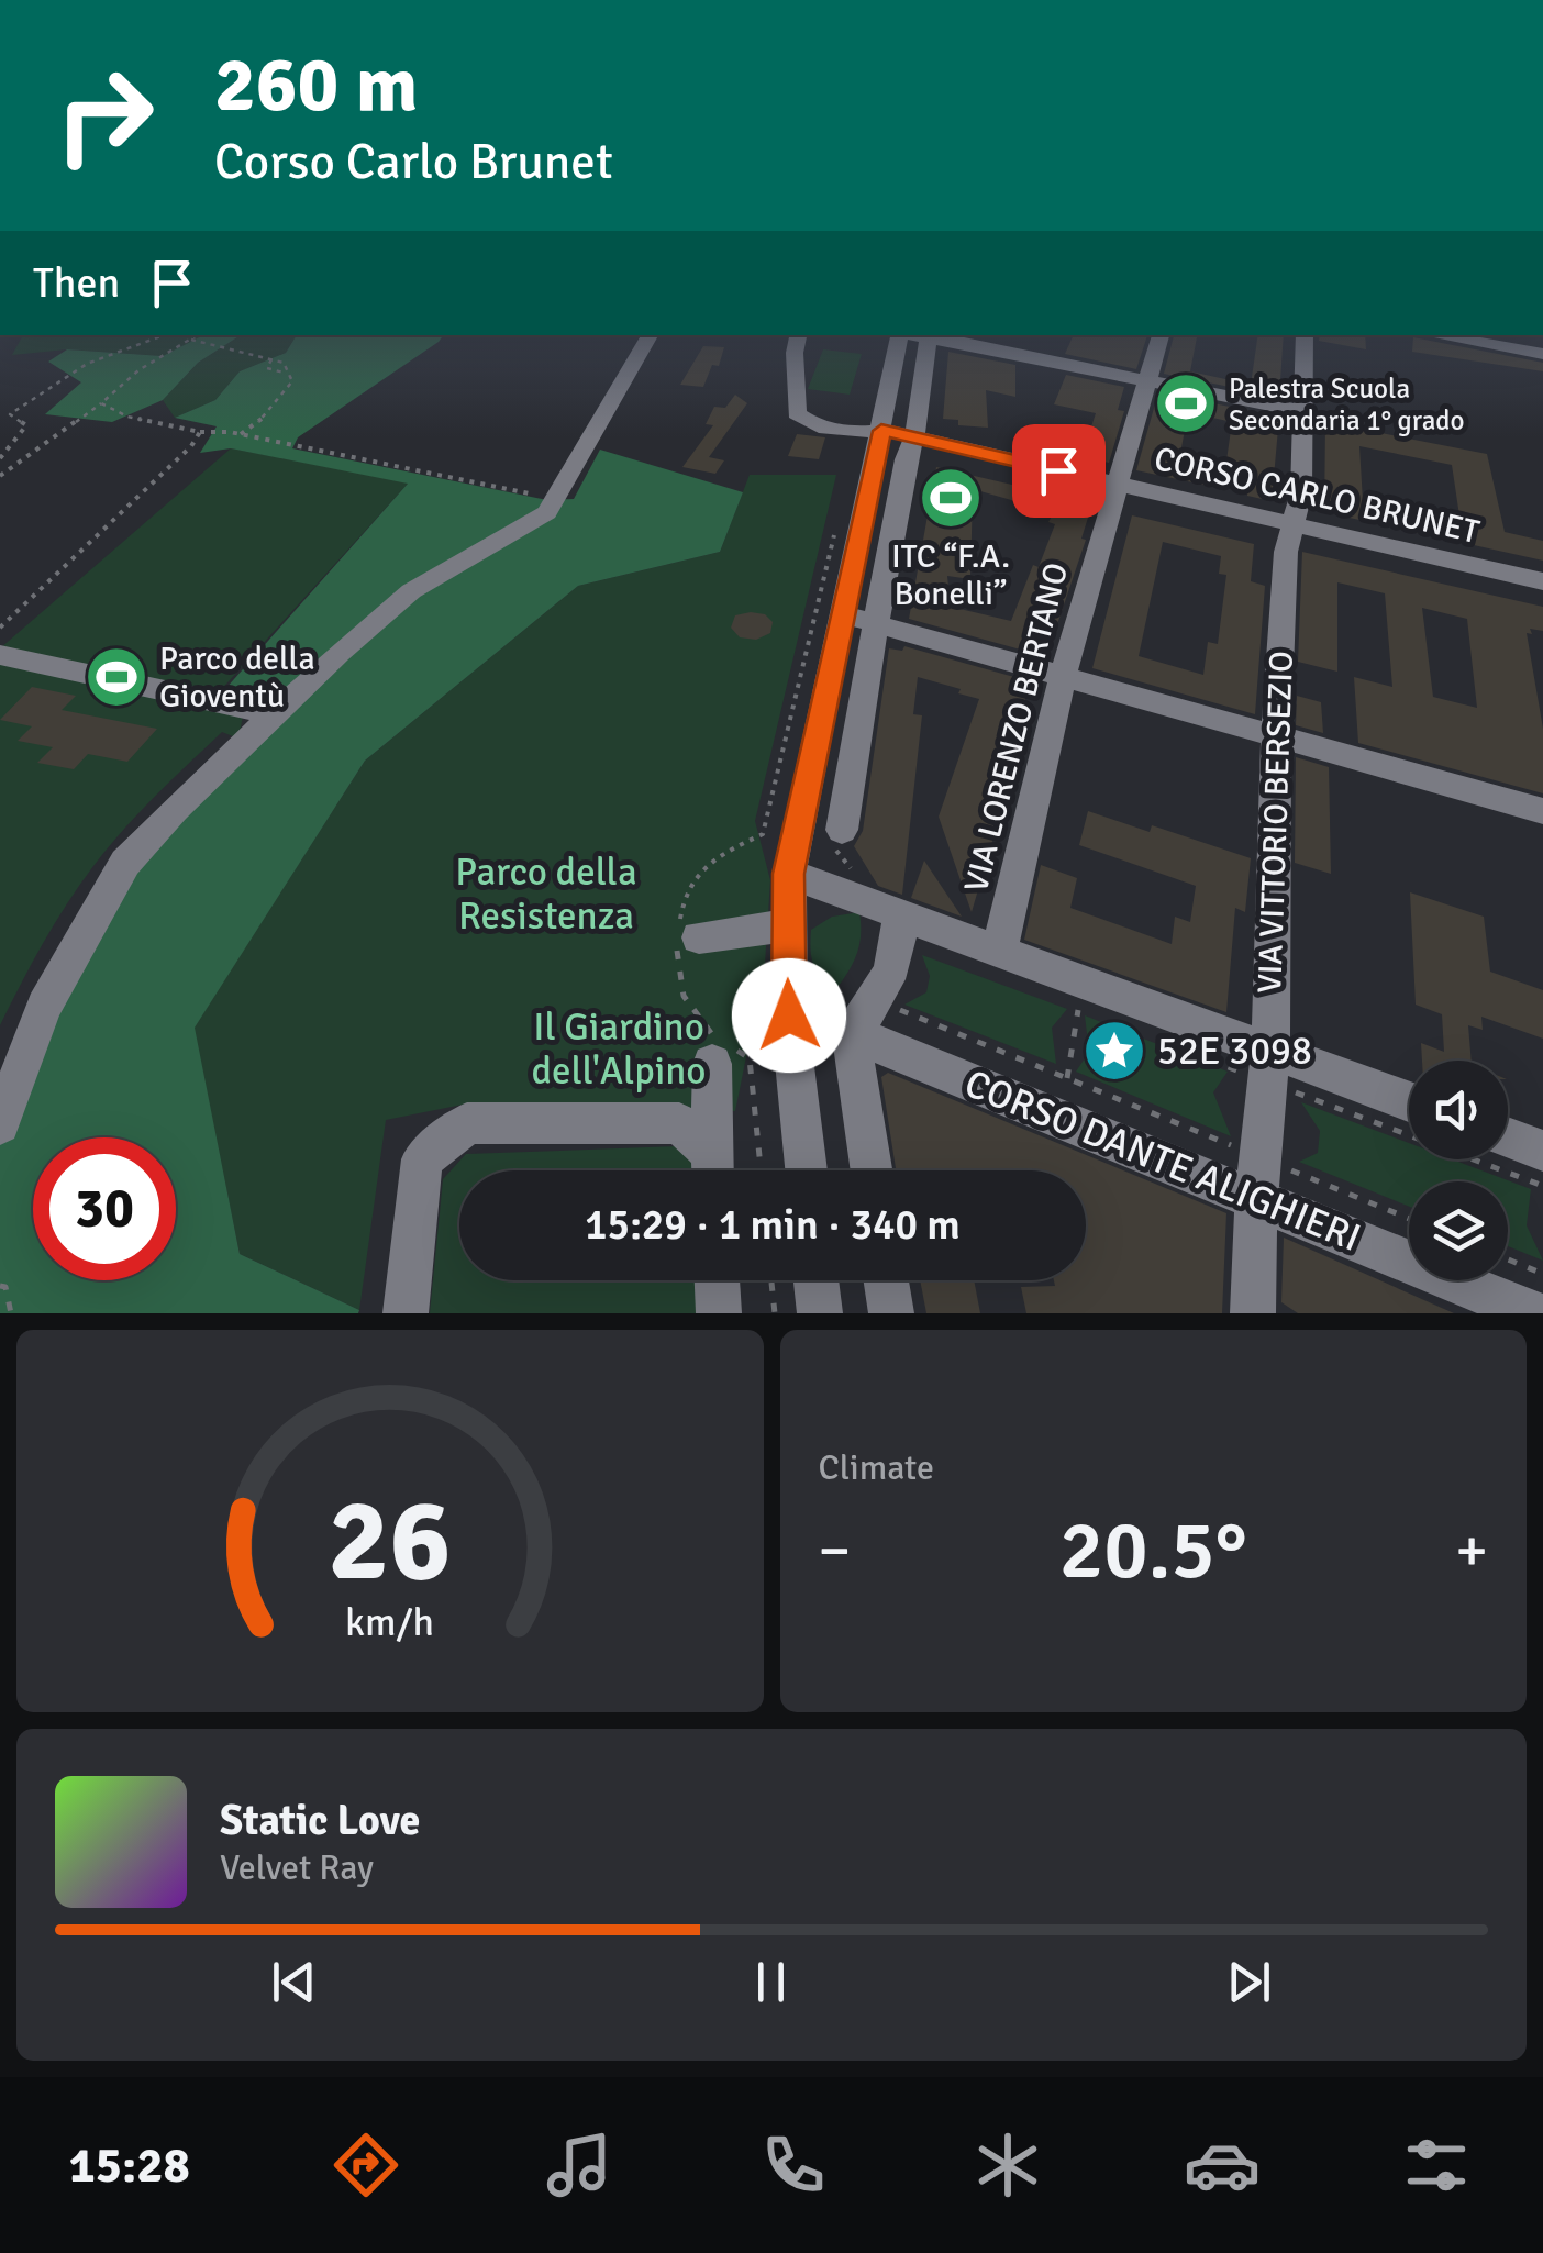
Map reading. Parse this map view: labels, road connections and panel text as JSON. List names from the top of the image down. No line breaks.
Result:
{"streets":{"street":["CORSO CARLO BRUNET","VIA LORENZO BERTANO","VIA VITTORIO BERSEZIO","CORSO DANTE ALIGHIERI"]},"crossings":[["CORSO CARLO BRUNET","VIA LORENZO BERTANO"],["CORSO CARLO BRUNET","VIA VITTORIO BERSEZIO"],["VIA VITTORIO BERSEZIO","CORSO DANTE ALIGHIERI"]],"parks":["Parco della Resistenza","Il Giardino dell'Alpino"],"places":{"sports":["Palestra Scuola Secondaria 1° grado","ITC “F.A. Bonelli”","Parco della Gioventù"],"place":["52E 3098"]},"page":{"turn":["260 m","Corso Carlo Brunet"],"then":"Then","limit":"30","trip":"15:29 · 1 min · 340 m","tile":"Climate","heat":["−","20.5°","+"],"song":["Static Love","Velvet Ray"],"tabs":"15:28","gauge":["26","km/h"]}}
